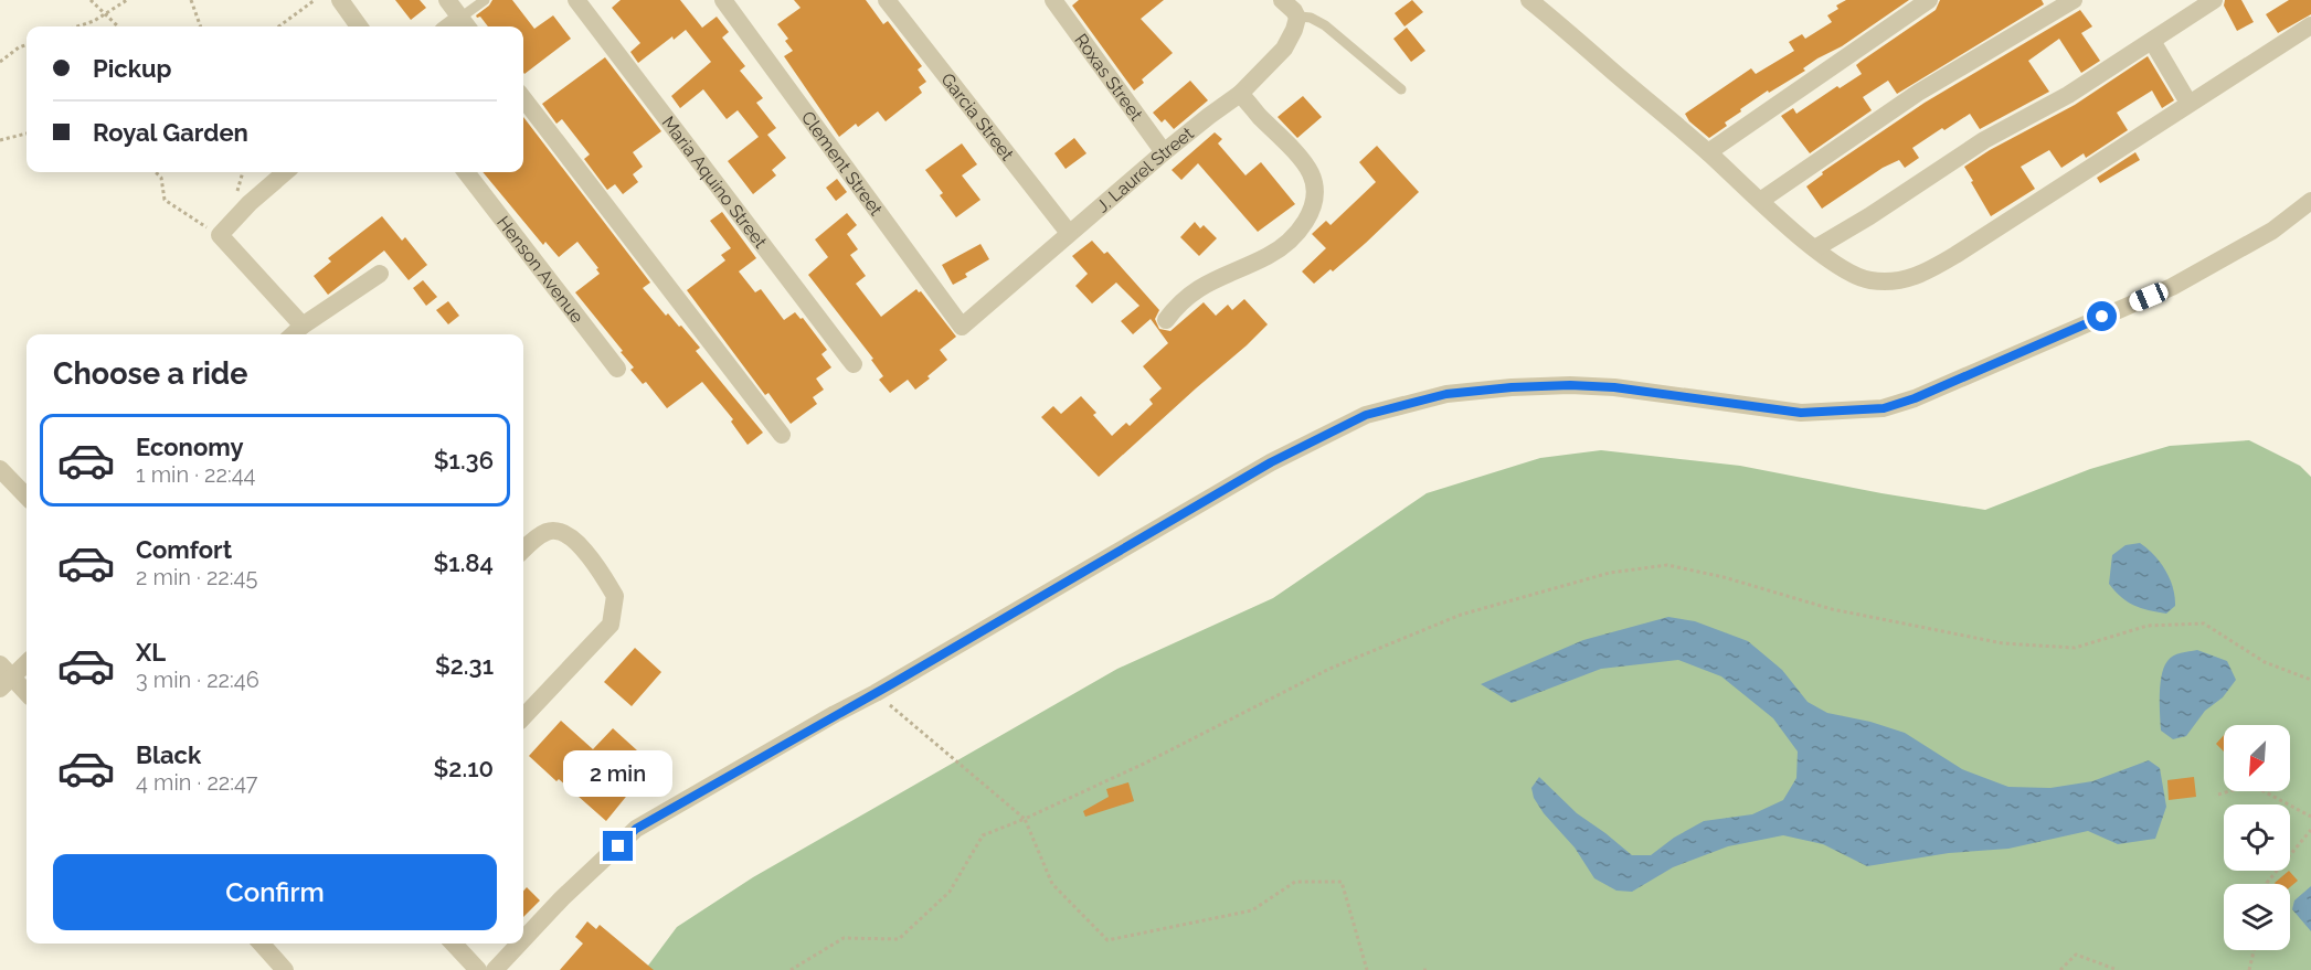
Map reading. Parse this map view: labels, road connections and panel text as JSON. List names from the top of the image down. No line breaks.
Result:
{"streets":{"street":["Roxas Street","Garcia Street","Clement Street","J. Laurel Street","Maria Aquino Street","Henson Avenue"]},"crossings":[["Roxas Street","J. Laurel Street"],["Garcia Street","J. Laurel Street"],["Clement Street","J. Laurel Street"]],"north":"bottom left","page":{"banner":["Pickup","Royal Garden"],"heading":"Choose a ride","list":[{"name":"Economy","note":"1 min · 22:44","value":"$1.36"},{"name":"Comfort","note":"2 min · 22:45","value":"$1.84"},{"name":"XL","note":"3 min · 22:46","value":"$2.31"},{"name":"Black","note":"4 min · 22:47","value":"$2.10"}],"bubble":"2 min","buttons":"Confirm"}}
